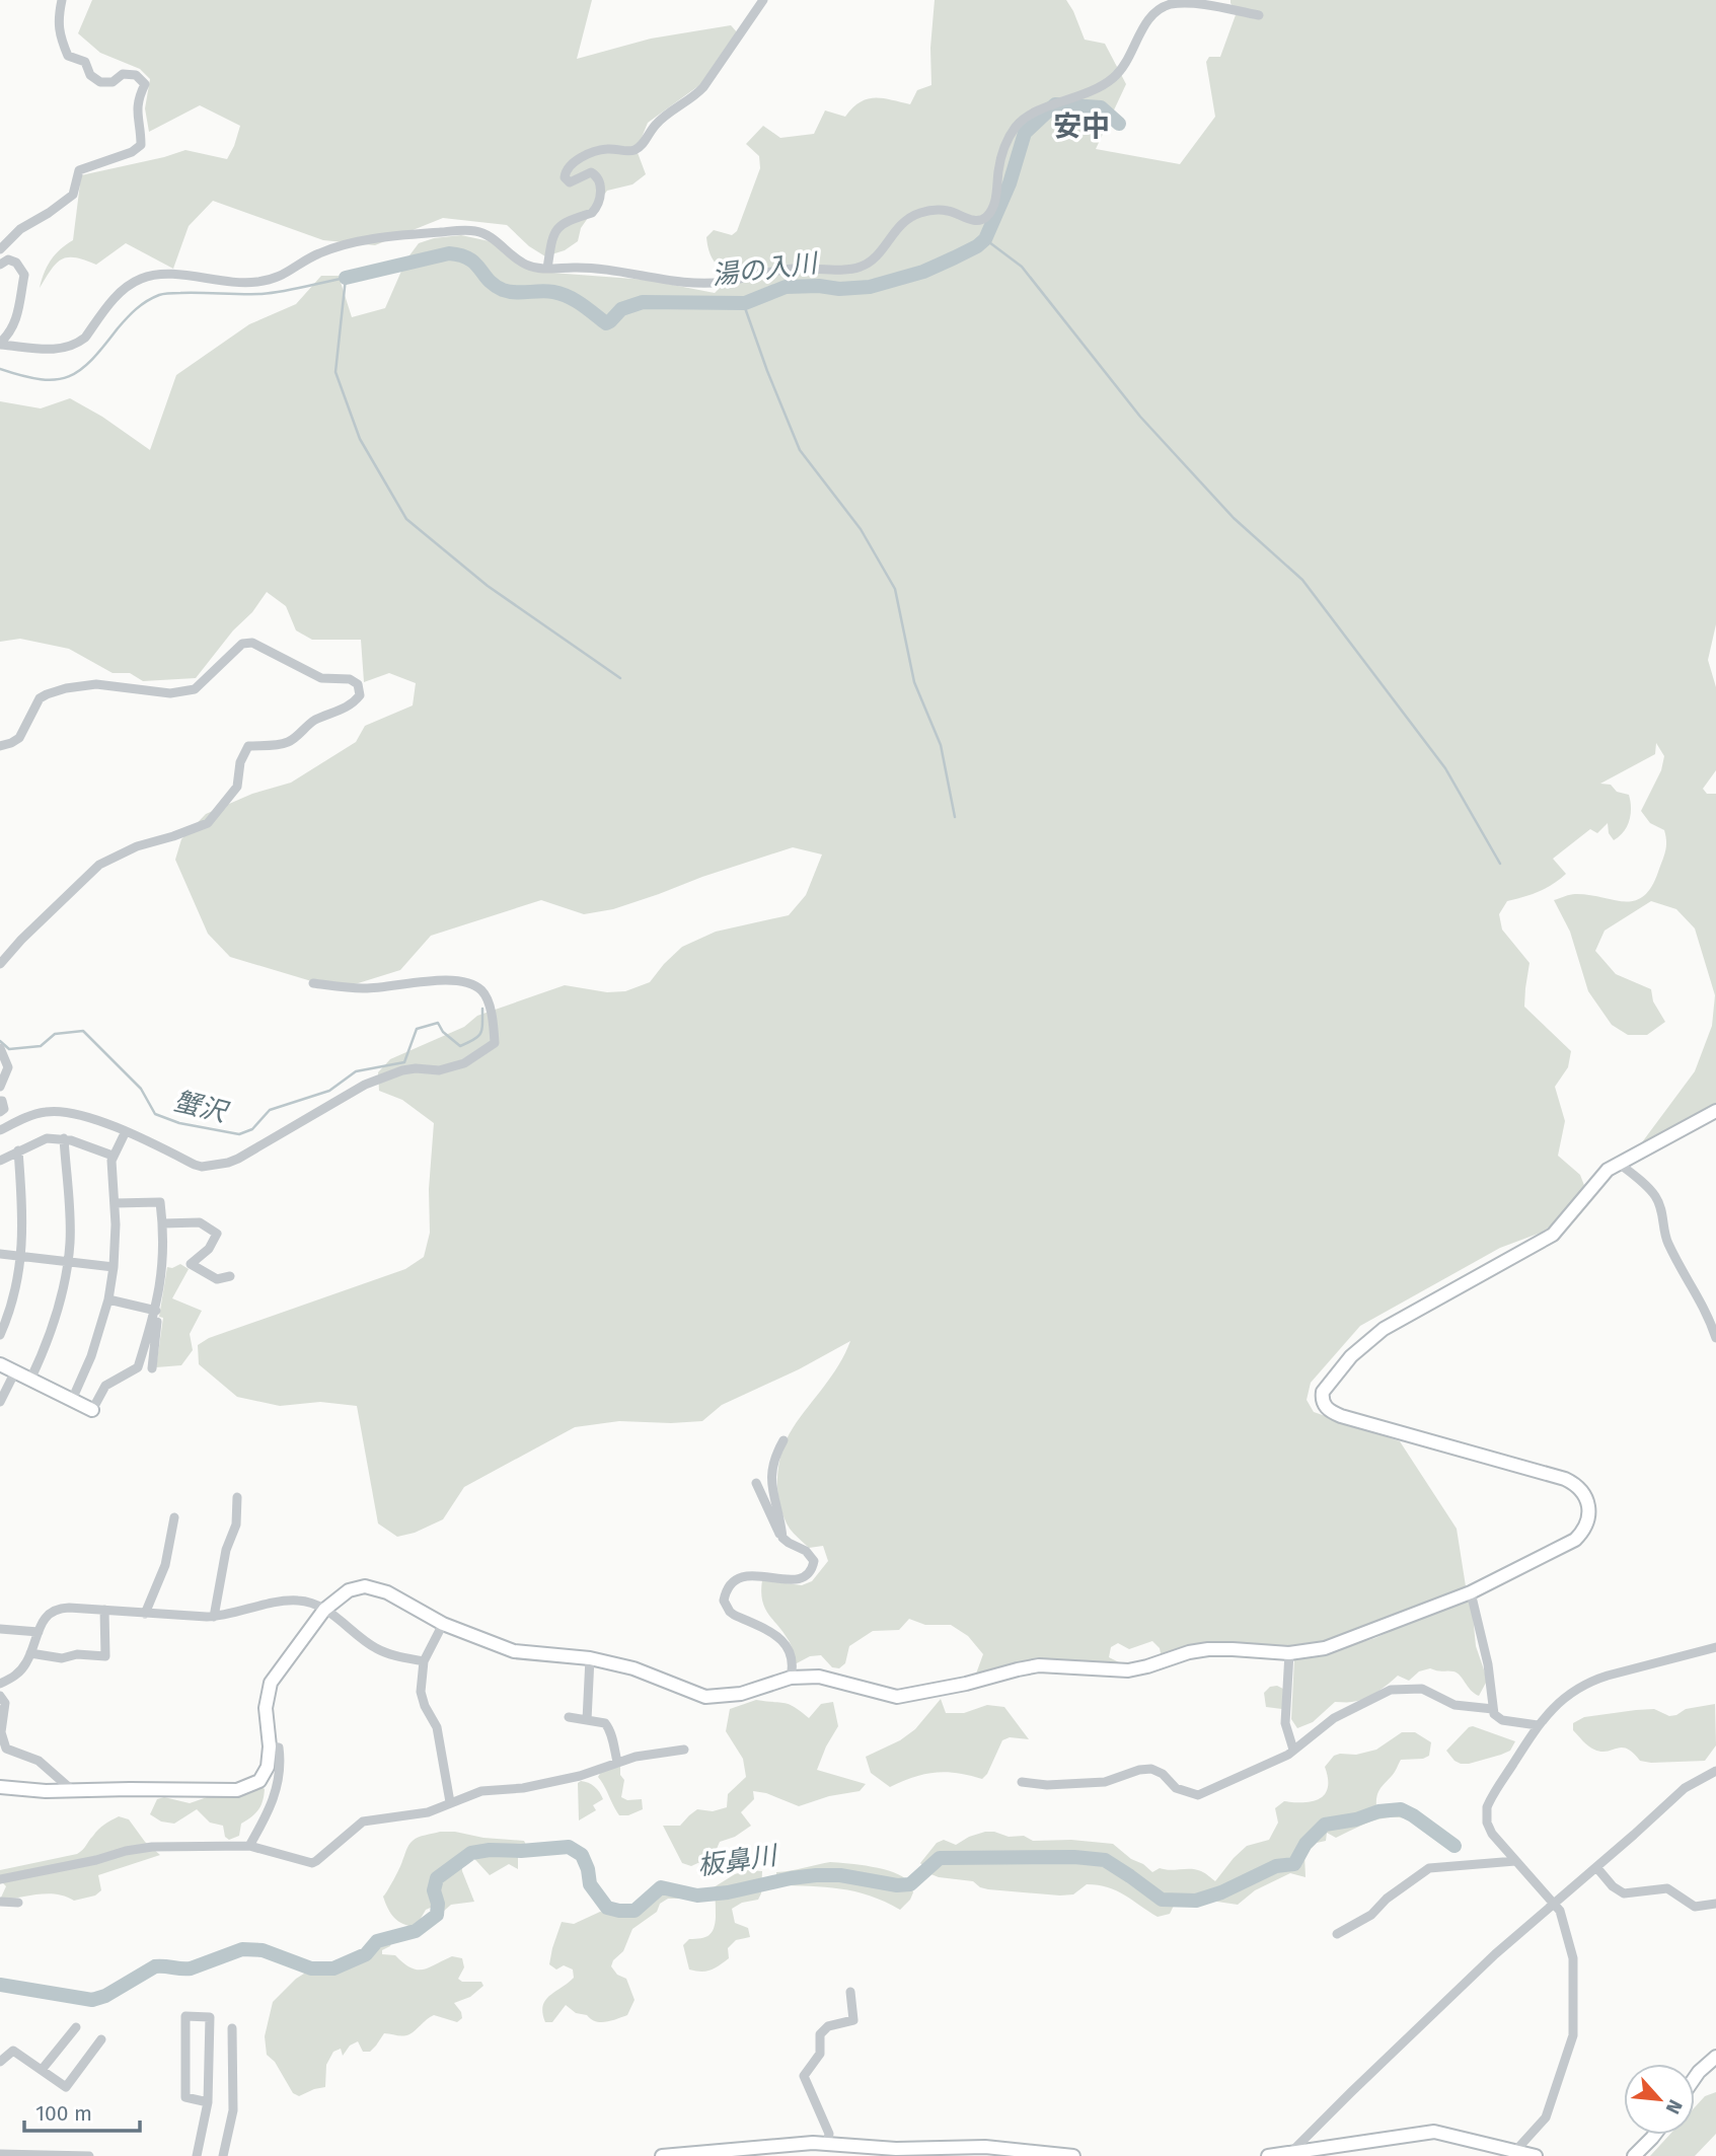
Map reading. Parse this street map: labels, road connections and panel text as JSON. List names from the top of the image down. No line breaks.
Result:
{"districts":["安中"],"water":["湯の入川","蟹沢","板鼻川"],"scale_bar":"100 m","north":"bottom right"}
